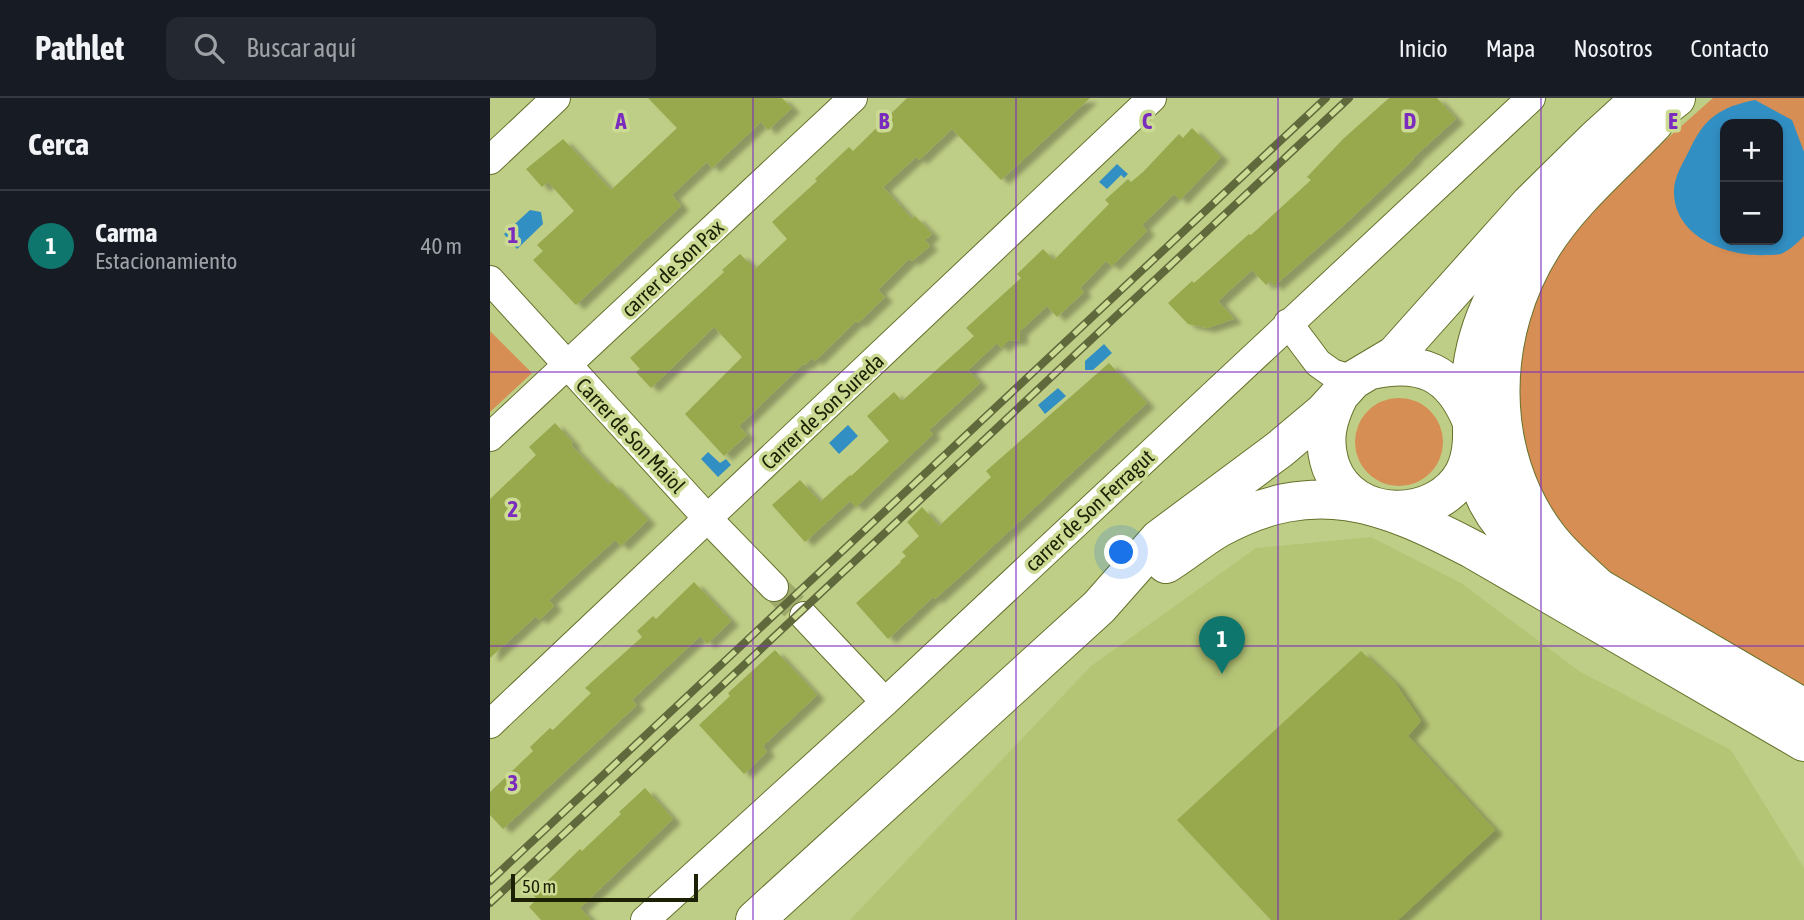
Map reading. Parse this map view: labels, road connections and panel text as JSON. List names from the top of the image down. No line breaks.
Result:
{"streets":{"street":["carrer de Son Pax","Carrer de Son Sureda","Carrer de Son Maiol","carrer de Son Ferragut"]},"crossings":[["carrer de Son Pax","Carrer de Son Maiol"],["Carrer de Son Sureda","Carrer de Son Maiol"]],"scale_bar":"50 m","page":{"header":"Pathlet","search":"Buscar aquí","nav":["Inicio","Mapa","Nosotros","Contacto"],"heading":"Cerca","map_buttons":["+","−"],"list":[{"mark":"1","name":"Carma","note":"Estacionamiento","value":"40 m"}],"pins":"1","scale":"50 m"},"grid":{"columns":["A","B","C","D","E"],"rows":["1","2","3"]}}
